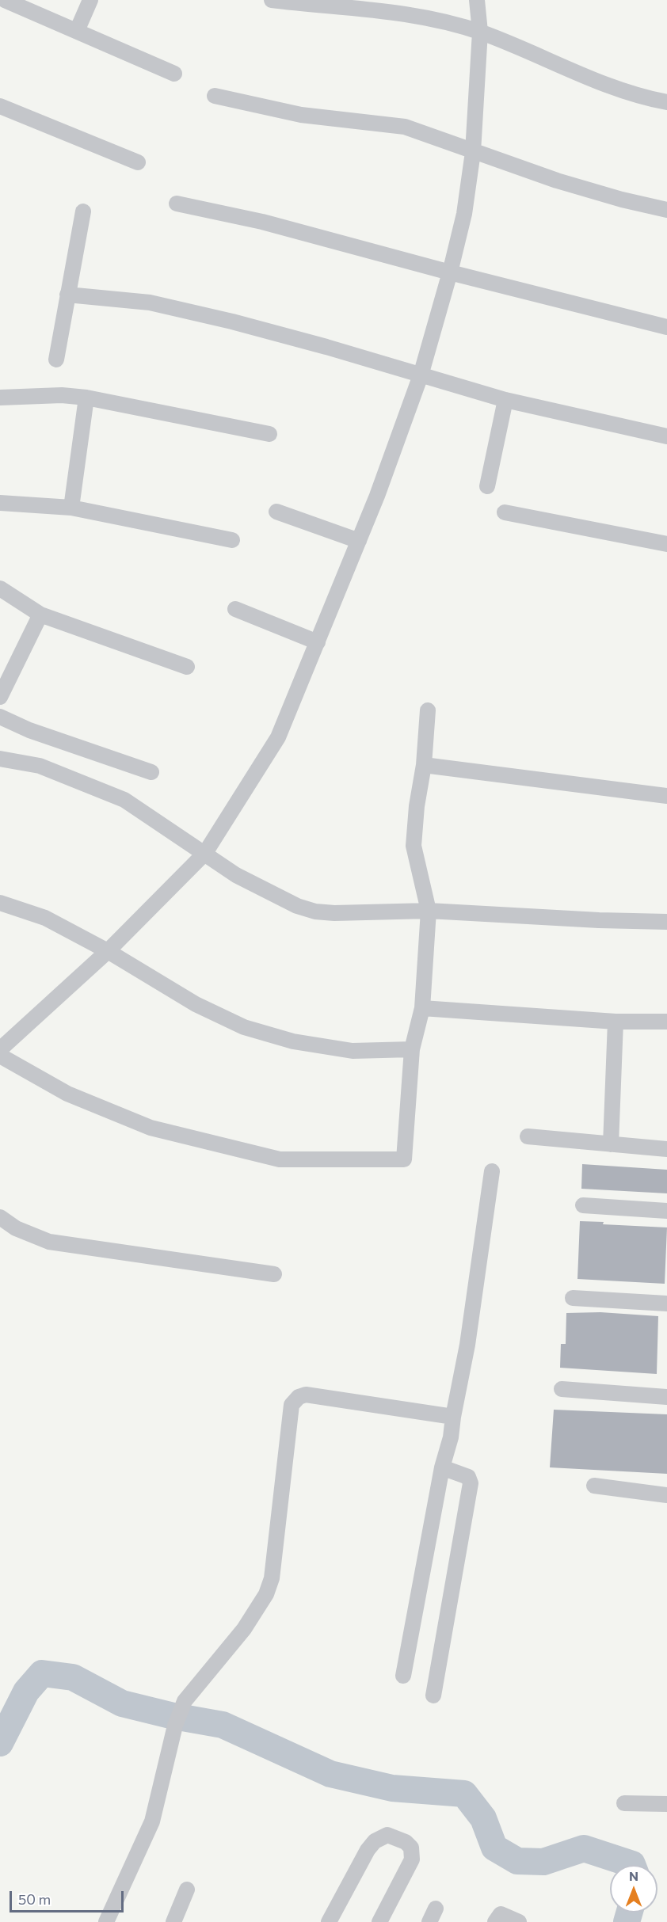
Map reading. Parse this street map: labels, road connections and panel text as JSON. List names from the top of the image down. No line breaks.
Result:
{"scale_bar":"50 m","north":"top"}
